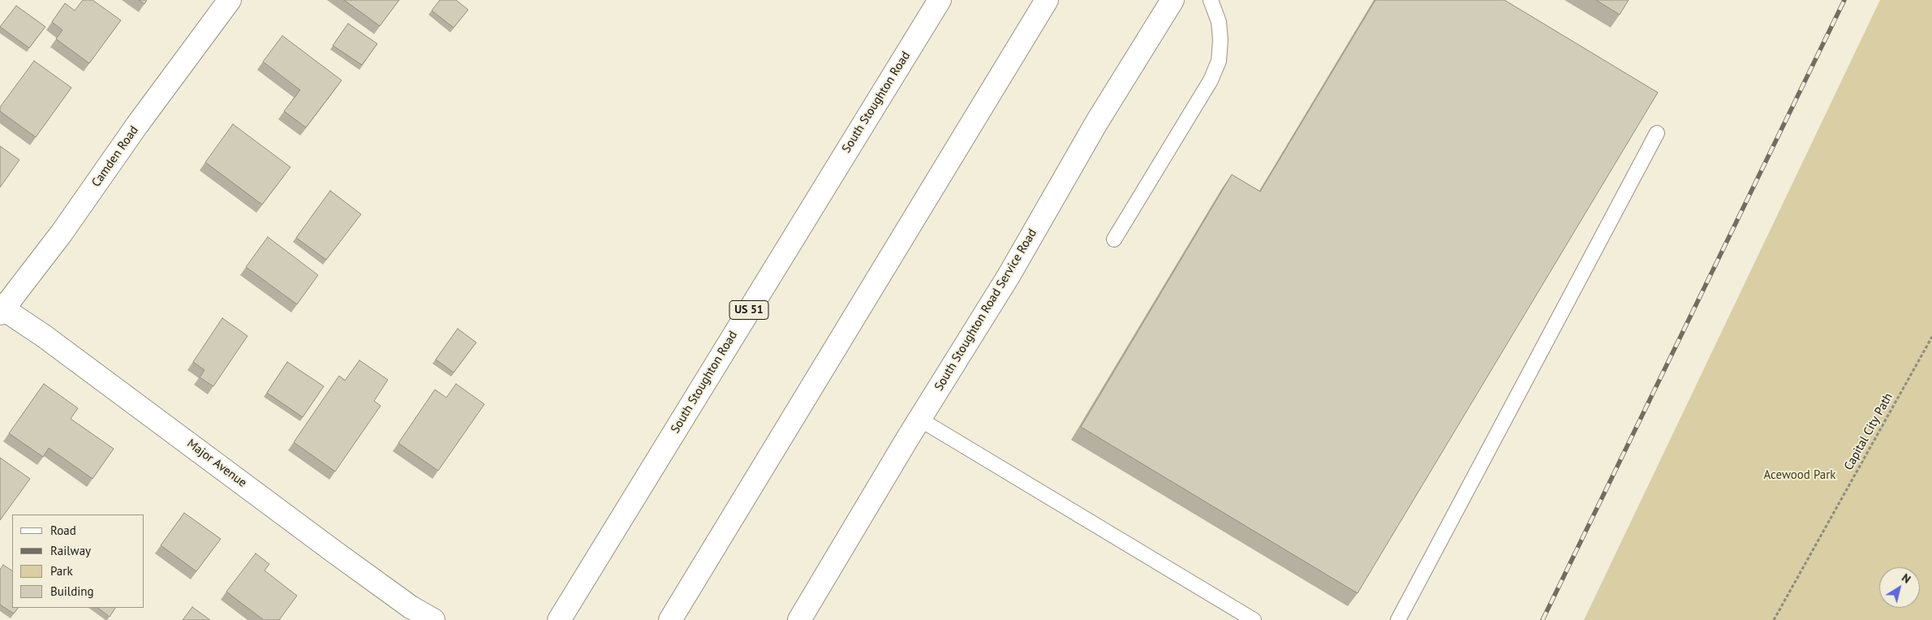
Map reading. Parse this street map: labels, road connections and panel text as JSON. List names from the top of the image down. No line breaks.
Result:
{"streets":{"street":["South Stoughton Road","Camden Road","US 51","South Stoughton Road Service Road","Major Avenue"],"path":["Capital City Path"]},"crossings":[["Camden Road","Major Avenue"]],"parks":["Acewood Park"],"legend":["Road","Railway","Park","Building"],"north":"top right"}
